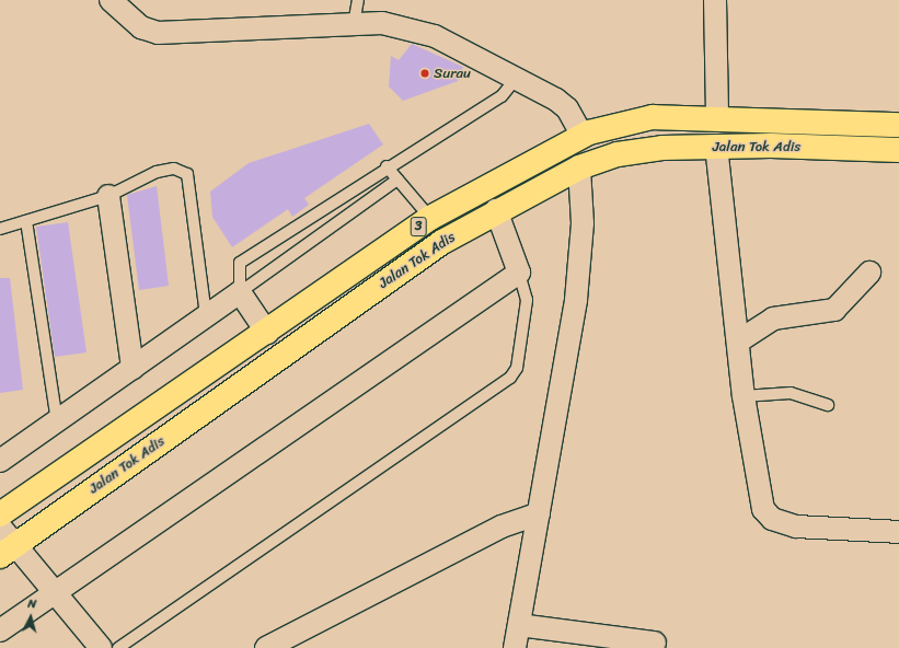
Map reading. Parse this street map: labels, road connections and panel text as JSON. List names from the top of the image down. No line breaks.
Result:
{"streets":{"main road":["Jalan Tok Adis","3"]},"places":["Surau"],"north":"top"}
